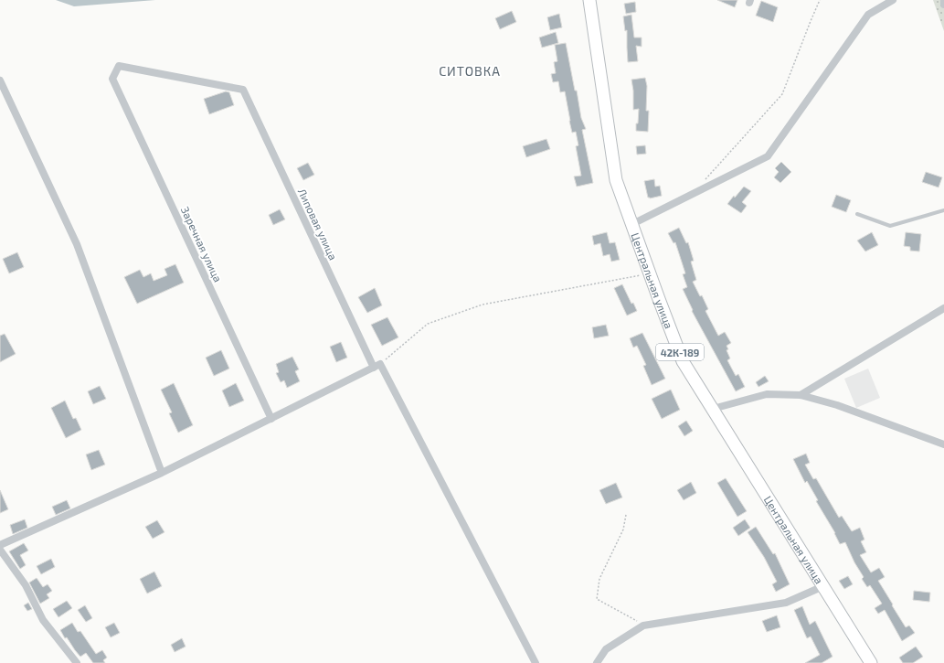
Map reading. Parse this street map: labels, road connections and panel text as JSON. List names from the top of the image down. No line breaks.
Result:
{"streets":{"main road":["Центральная улица","42К-189"],"street":["Липовая улица","Заречная улица"]},"crossings":[["Липовая улица","Заречная улица"]],"districts":["СИТОВКА"]}
